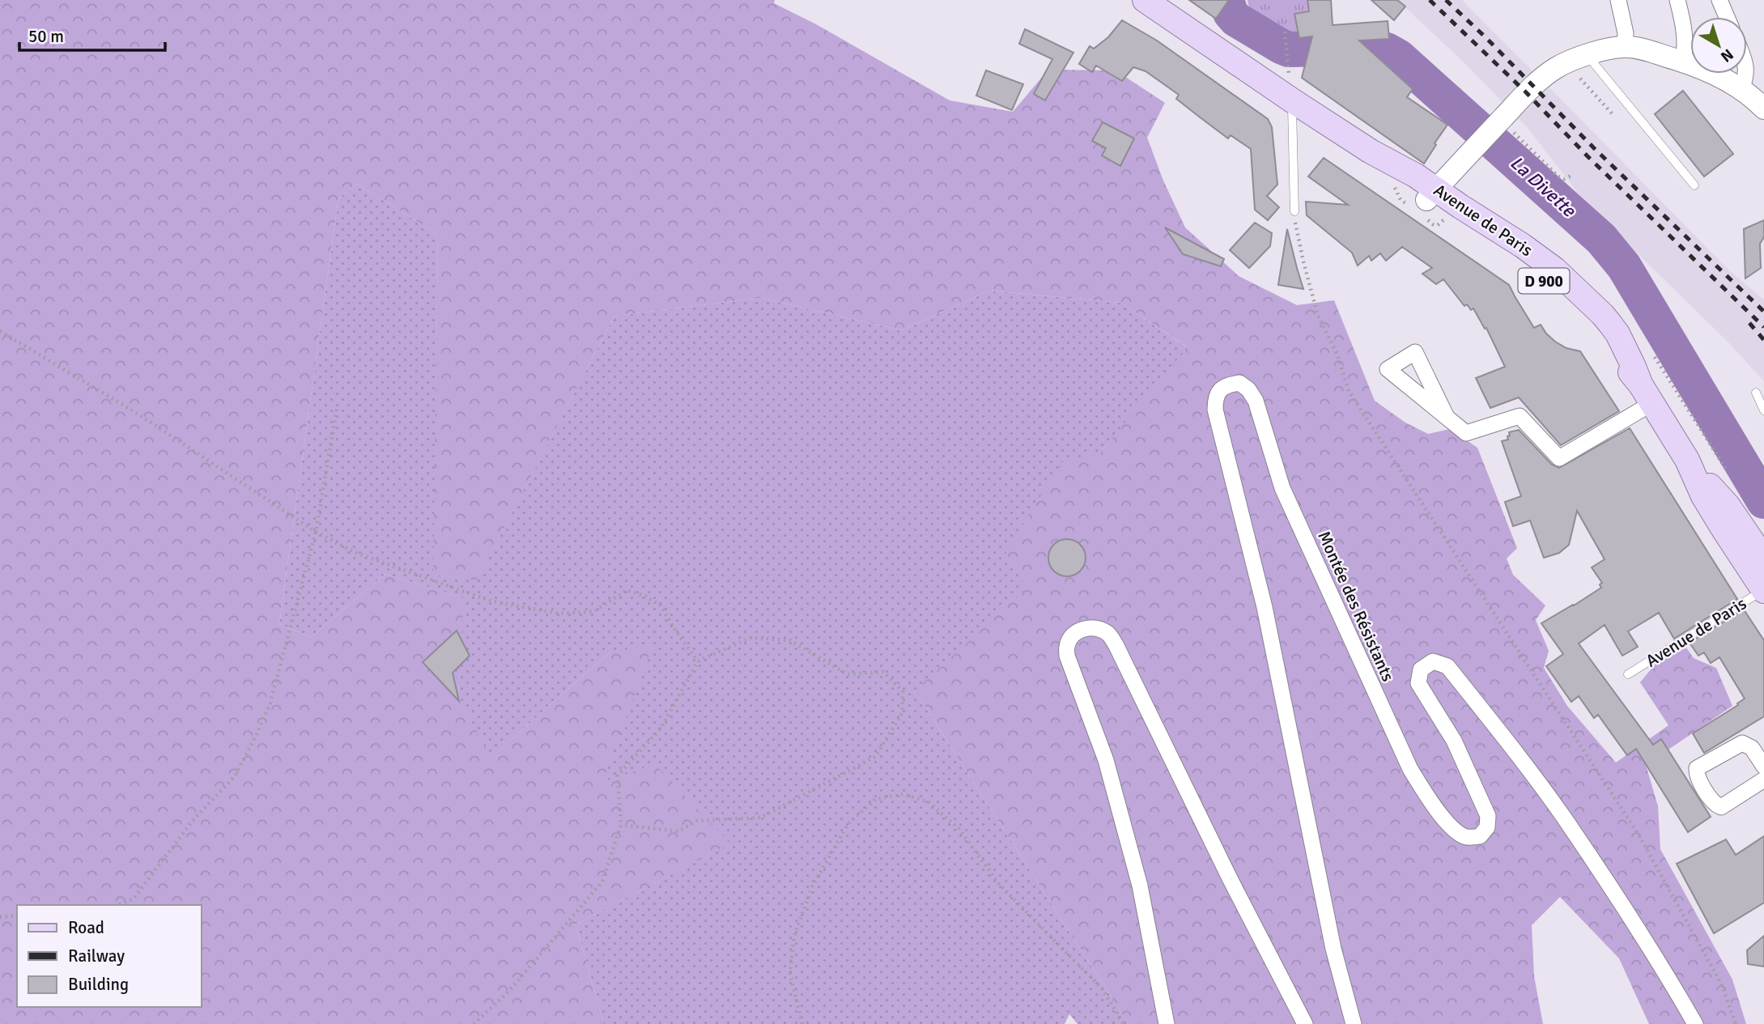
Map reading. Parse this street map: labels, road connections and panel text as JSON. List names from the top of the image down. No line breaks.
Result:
{"streets":{"main road":["Avenue de Paris","D 900"],"street":["Montée des Résistants"]},"water":["La Divette"],"legend":["Road","Railway","Building"],"scale_bar":"50 m","north":"bottom right"}
